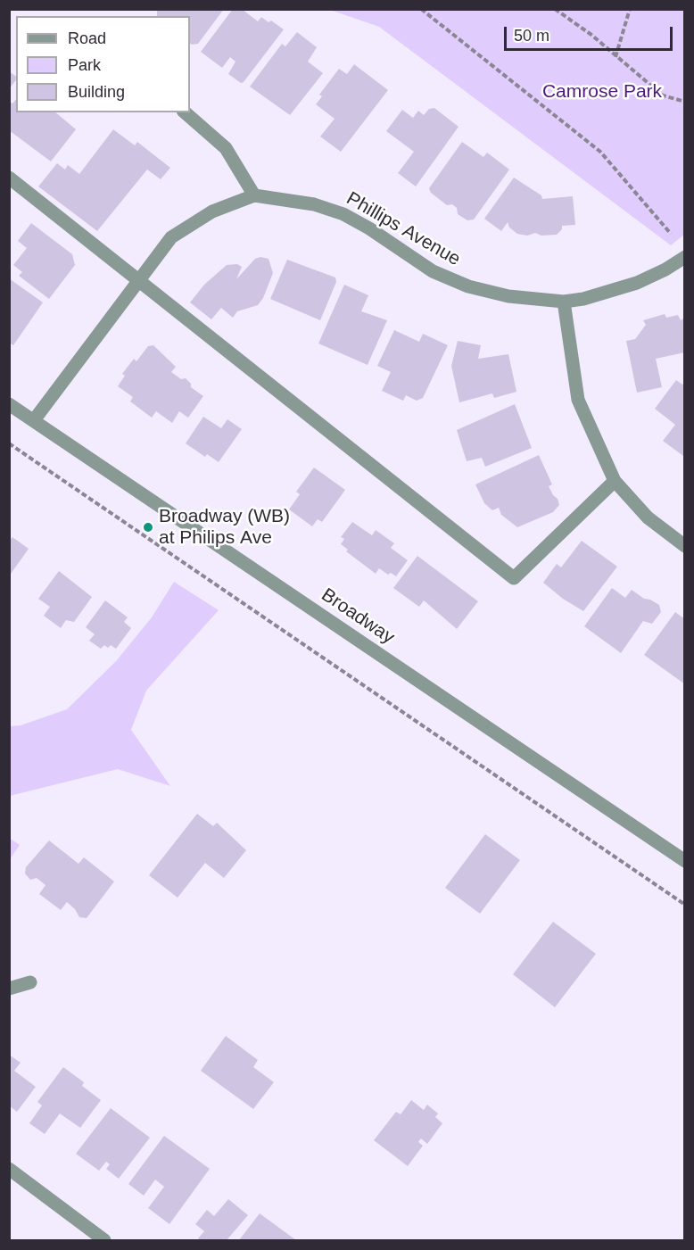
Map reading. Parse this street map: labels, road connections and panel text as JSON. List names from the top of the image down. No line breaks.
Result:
{"streets":{"street":["Phillips Avenue","Broadway"]},"parks":["Camrose Park"],"places":["Broadway (WB) at Philips Ave"],"legend":["Road","Park","Building"],"scale_bar":"50 m"}
